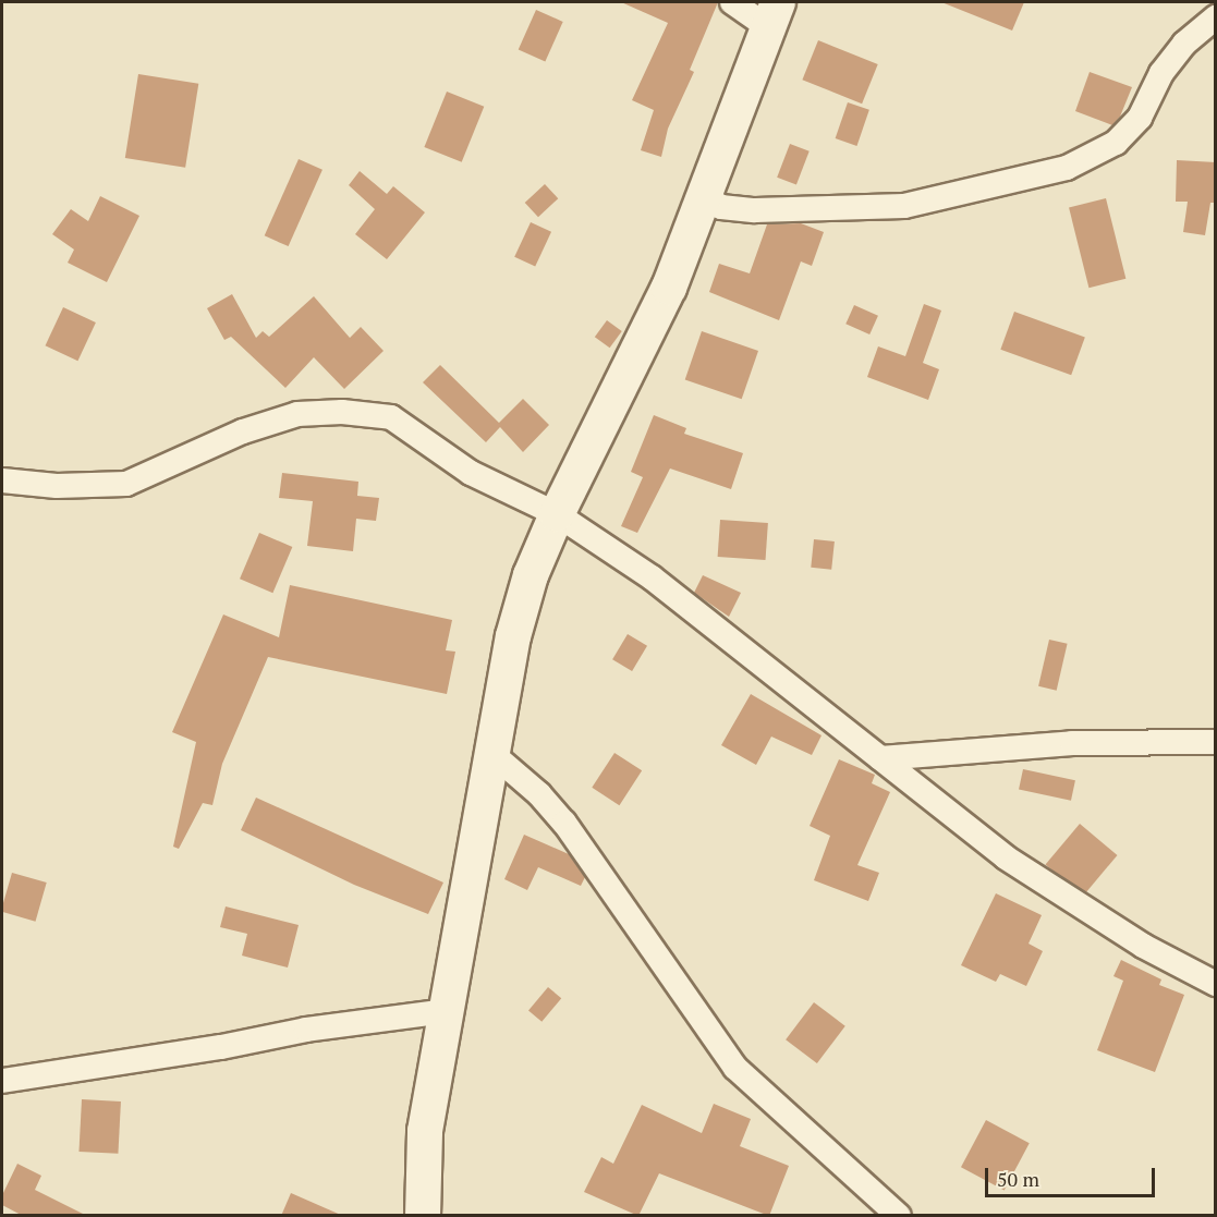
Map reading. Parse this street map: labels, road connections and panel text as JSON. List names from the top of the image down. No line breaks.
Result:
{"scale_bar":"50 m"}
